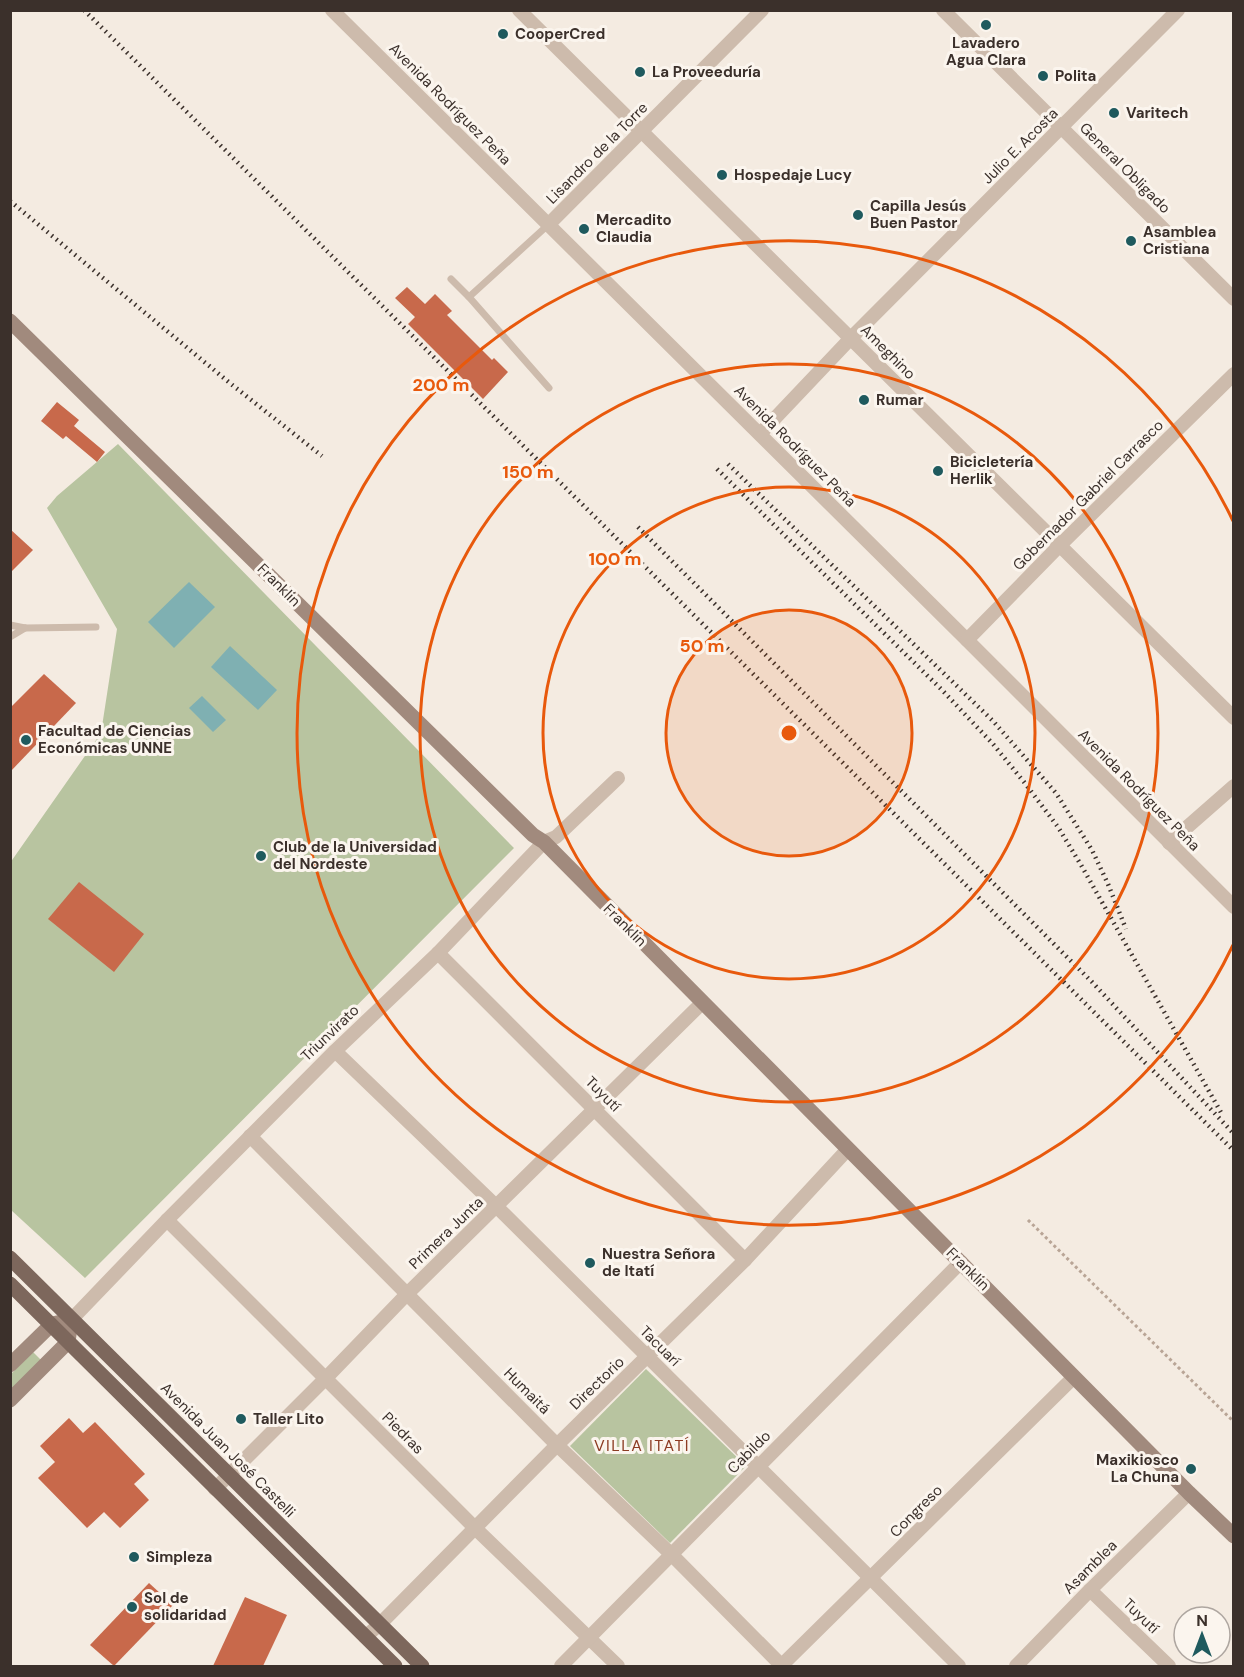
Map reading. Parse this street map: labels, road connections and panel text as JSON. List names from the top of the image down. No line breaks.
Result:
{"streets":{"main road":["Avenida Juan José Castelli"],"street":["Avenida Rodríguez Peña","Julio E. Acosta","Lisandro de la Torre","General Obligado","Ameghino","Gobernador Gabriel Carrasco","Franklin","Triunvirato","Tuyutí","Primera Junta","Tacuarí","Directorio","Humaitá","Piedras","Cabildo","Congreso","Asamblea"]},"crossings":[["Avenida Rodríguez Peña","Julio E. Acosta"],["Avenida Rodríguez Peña","Lisandro de la Torre"],["Avenida Rodríguez Peña","Gobernador Gabriel Carrasco"],["Julio E. Acosta","General Obligado"],["Julio E. Acosta","Ameghino"],["Lisandro de la Torre","Ameghino"],["Ameghino","Gobernador Gabriel Carrasco"],["Franklin","Triunvirato"],["Franklin","Primera Junta"],["Franklin","Directorio"],["Franklin","Cabildo"],["Franklin","Congreso"],["Franklin","Asamblea"],["Triunvirato","Tuyutí"],["Triunvirato","Tacuarí"],["Triunvirato","Humaitá"],["Triunvirato","Piedras"],["Triunvirato","Avenida Juan José Castelli"],["Tuyutí","Primera Junta"],["Tuyutí","Directorio"],["Tuyutí","Asamblea"],["Primera Junta","Tacuarí"],["Primera Junta","Humaitá"],["Primera Junta","Piedras"],["Primera Junta","Avenida Juan José Castelli"],["Tacuarí","Directorio"],["Tacuarí","Cabildo"],["Tacuarí","Congreso"],["Directorio","Humaitá"],["Directorio","Piedras"],["Directorio","Avenida Juan José Castelli"],["Humaitá","Cabildo"],["Humaitá","Congreso"],["Piedras","Cabildo"]],"districts":["VILLA ITATÍ"],"places":["Lavadero Agua Clara","CooperCred","La Proveeduría","Polita","Varitech","Hospedaje Lucy","Capilla Jesús Buen Pastor","Mercadito Claudia","Asamblea Cristiana","Rumar","Bicicletería Herlik","Facultad de Ciencias Económicas UNNE","Club de la Universidad del Nordeste","Nuestra Señora de Itatí","Taller Lito","Maxikiosco La Chuna","Simpleza","Sol de solidaridad"],"north":"top","rings":["200 m","150 m","100 m","50 m"]}
